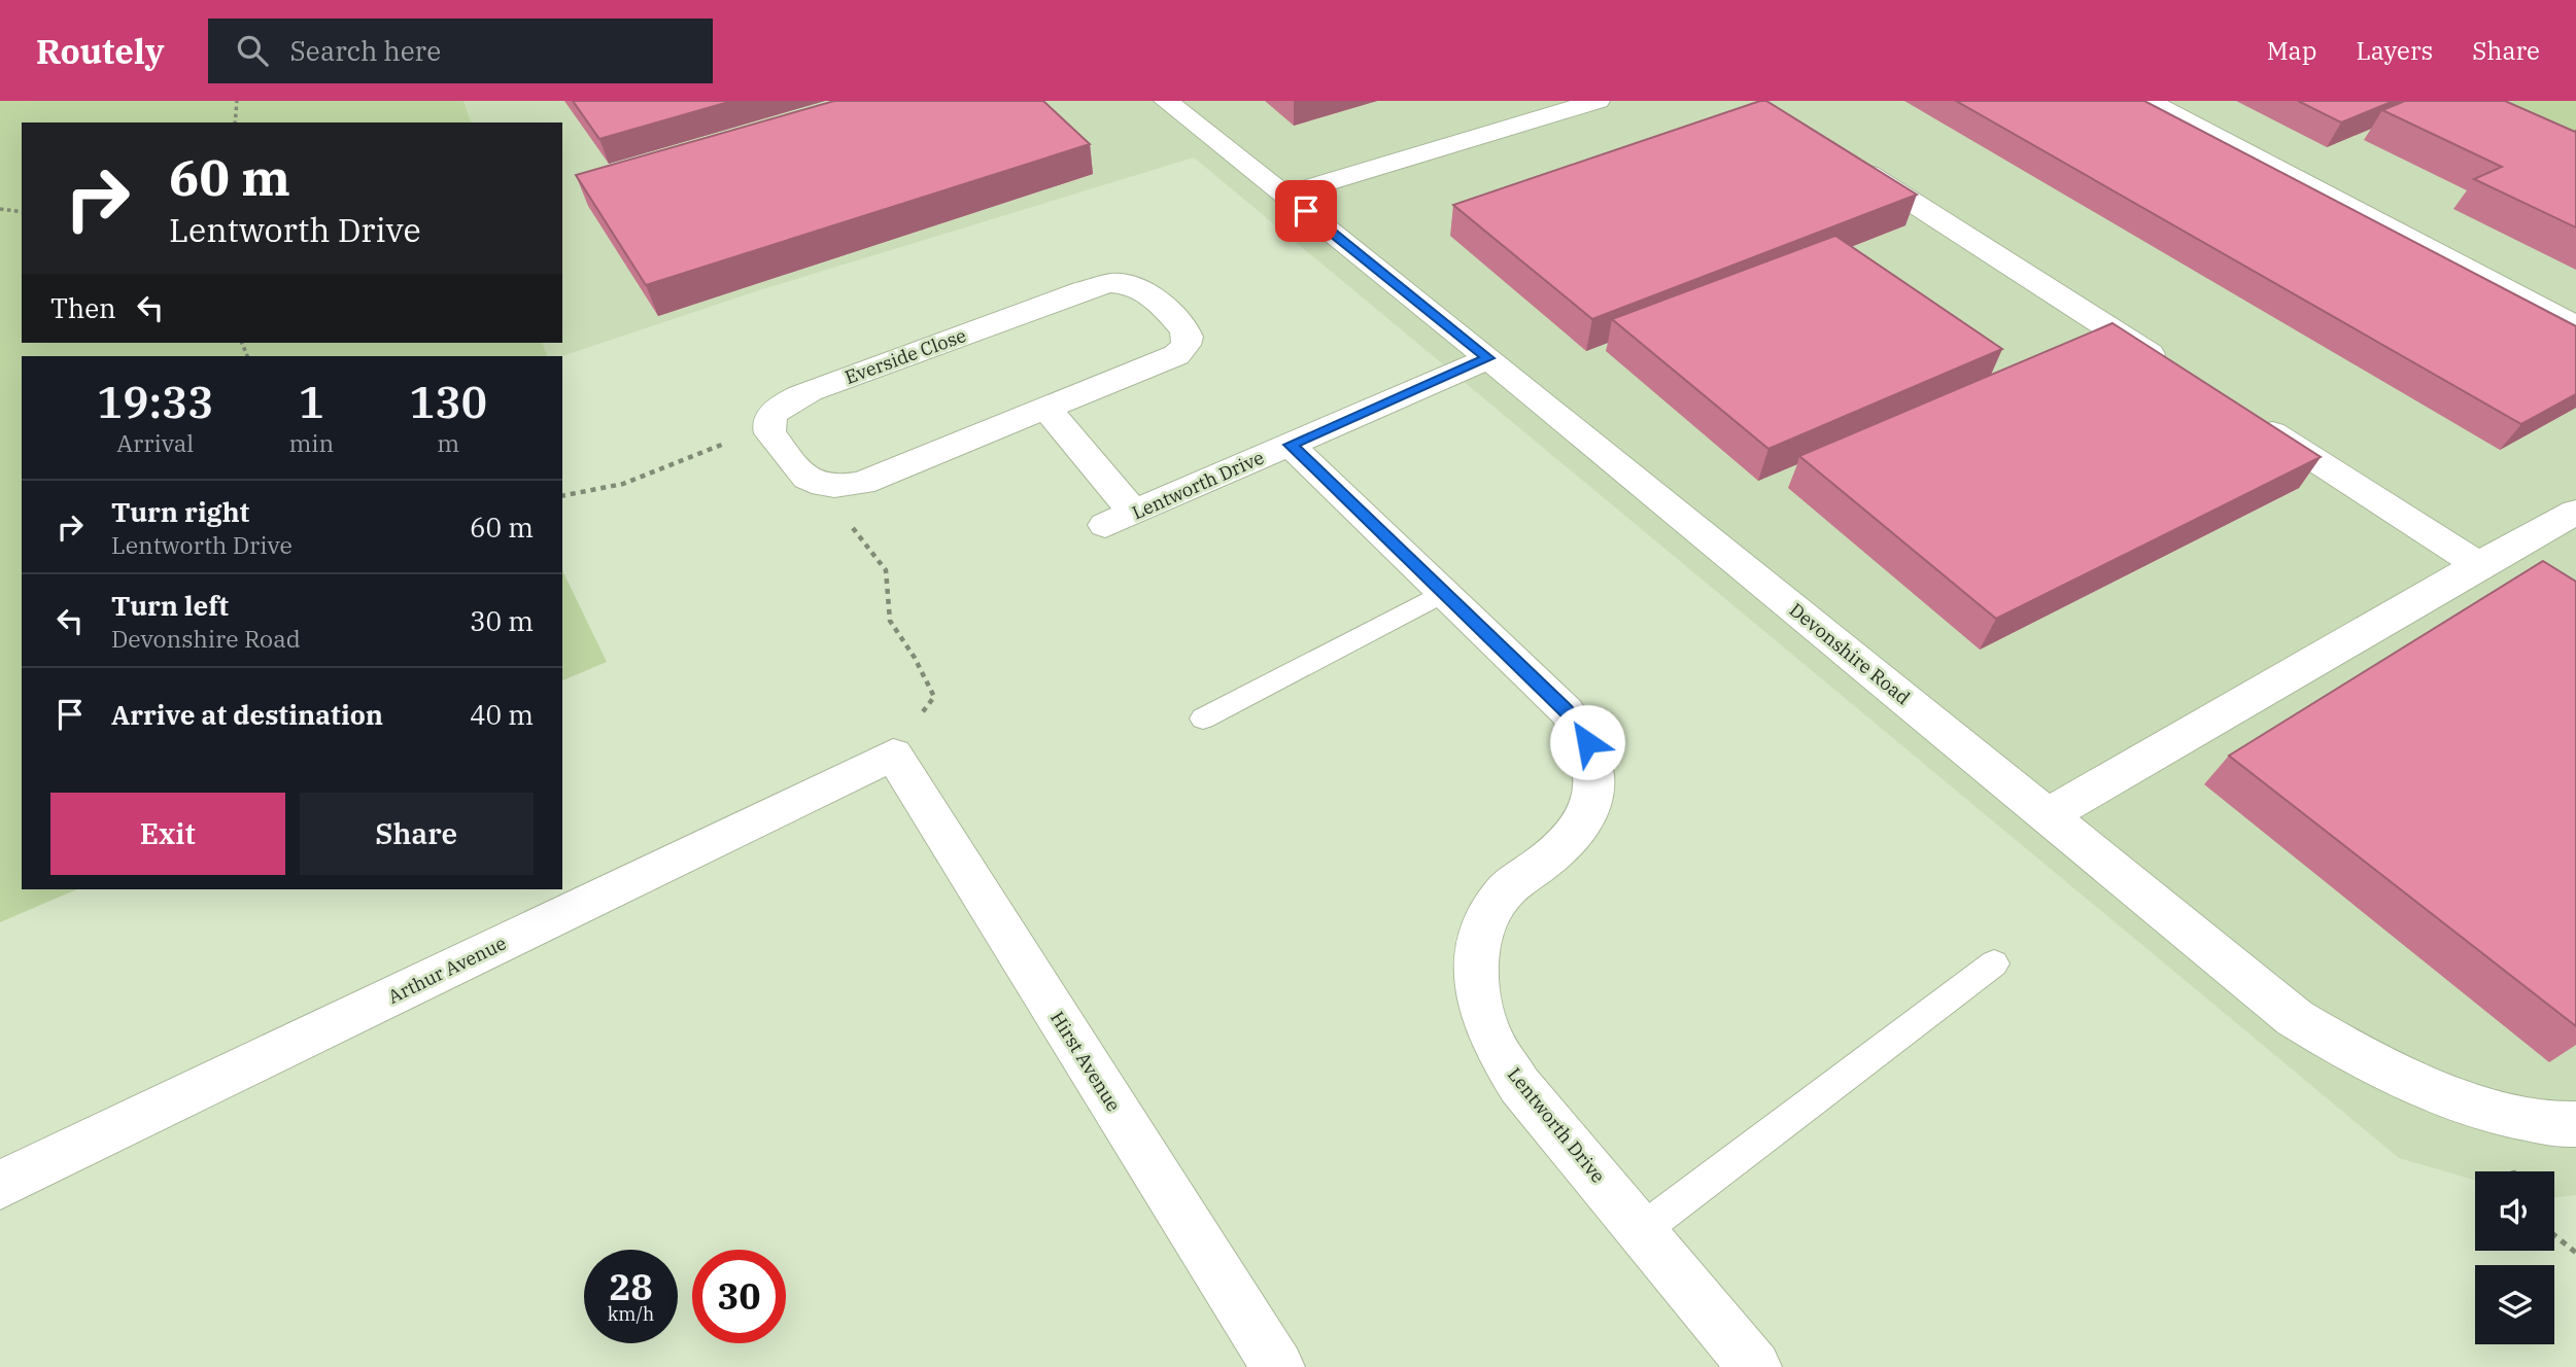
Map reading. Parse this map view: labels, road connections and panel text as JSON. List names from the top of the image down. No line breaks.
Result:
{"streets":{"street":["Everside Close","Lentworth Drive","Devonshire Road","Arthur Avenue","Hirst Avenue"]},"crossings":[["Everside Close","Lentworth Drive"],["Lentworth Drive","Devonshire Road"],["Arthur Avenue","Hirst Avenue"]],"page":{"header":"Routely","search":"Search here","nav":["Map","Layers","Share"],"turn":["60 m","Lentworth Drive"],"then":"Then","eta":["19:33","Arrival","1","min","130","m"],"list":[{"name":"Turn right","note":"Lentworth Drive","value":"60 m"},{"name":"Turn left","note":"Devonshire Road","value":"30 m"},{"name":"Arrive at destination","value":"40 m"}],"buttons":["Exit","Share"],"speed":"28 km/h","limit":"30"}}
